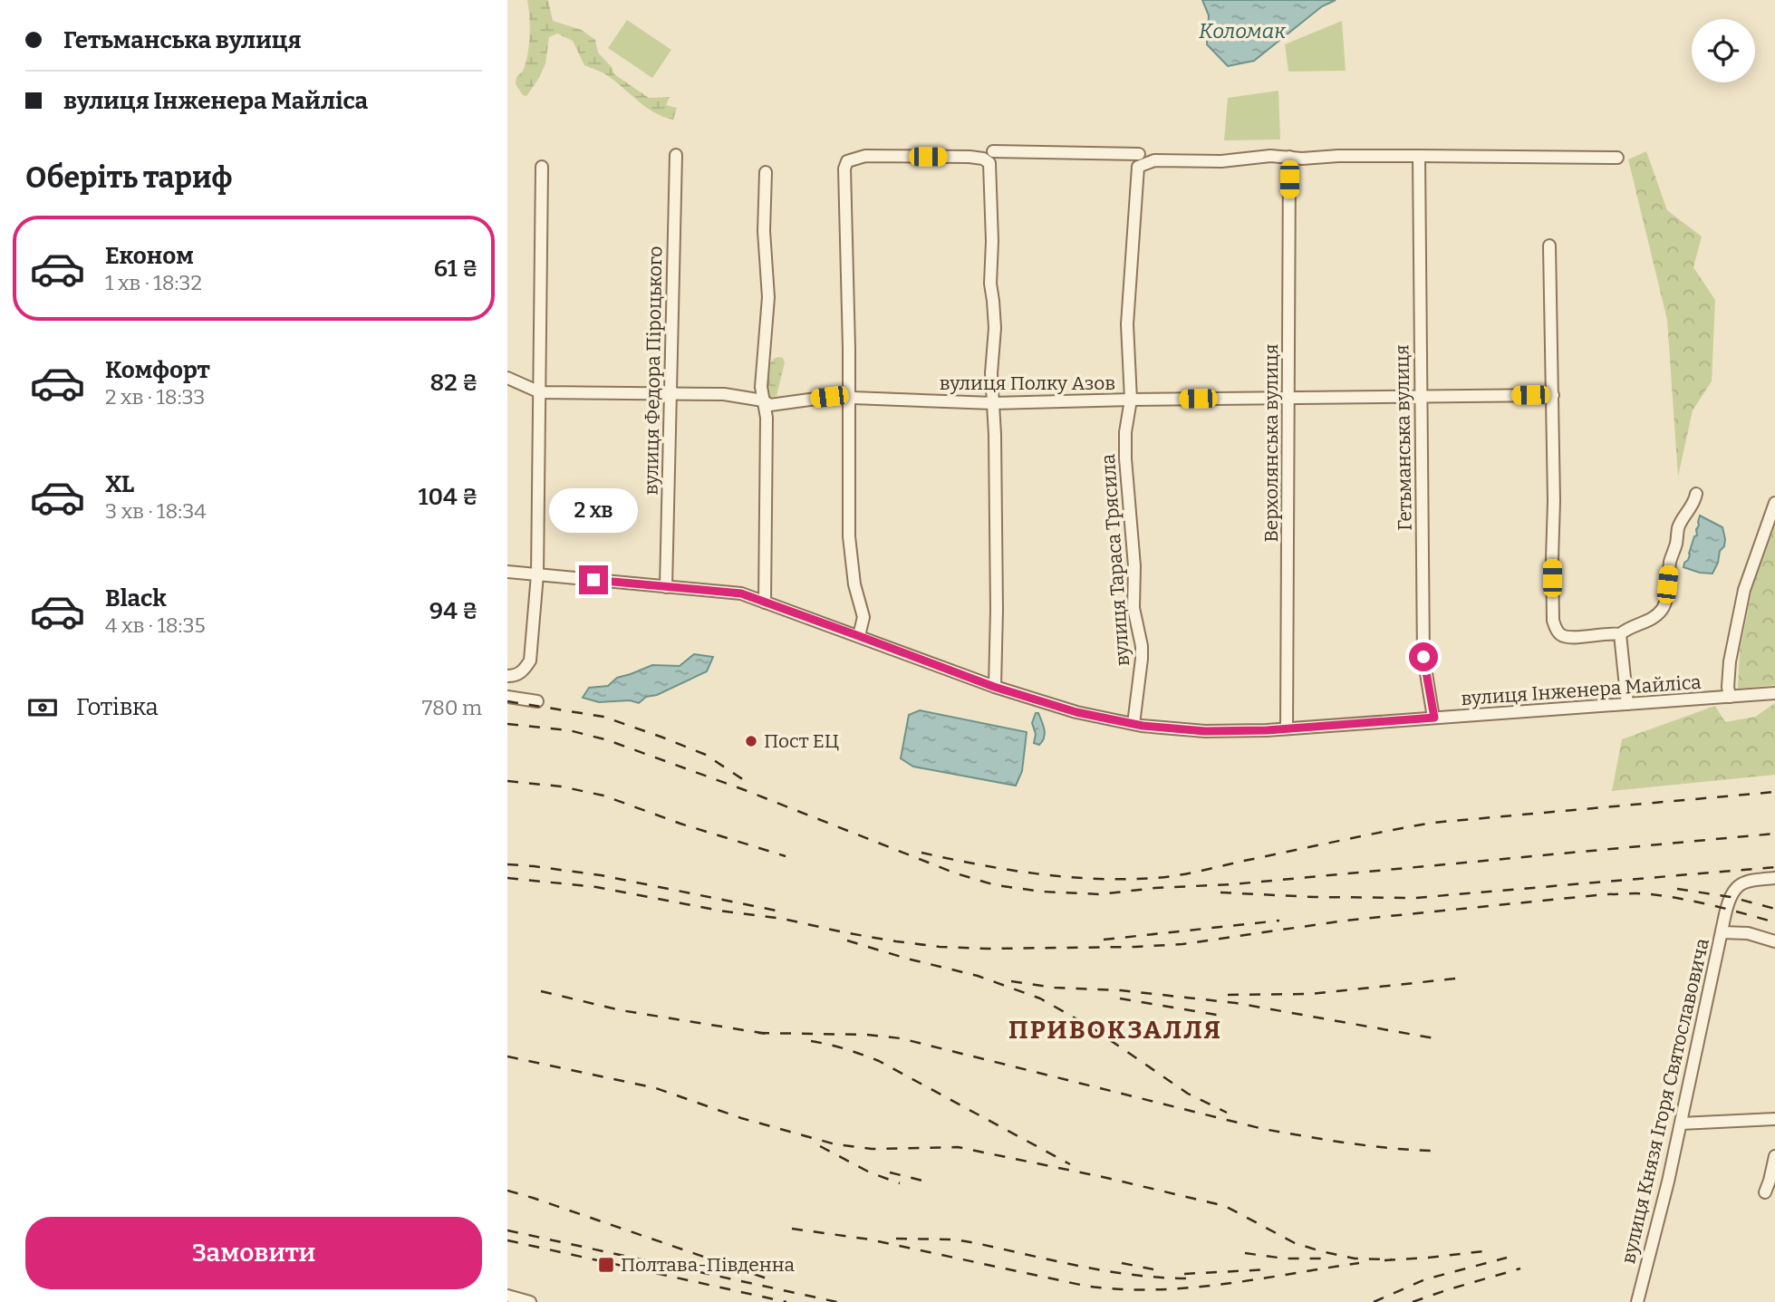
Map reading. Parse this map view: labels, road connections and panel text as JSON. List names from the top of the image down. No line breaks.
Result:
{"streets":{"street":["вулиця Федора Піроцького","вулиця Полку Азов","Гетьманська вулиця","Верхолянська вулиця","вулиця Тараса Трясила","вулиця Інженера Майліса","вулиця Князя Ігоря Святославовича"]},"crossings":[["вулиця Федора Піроцького","вулиця Полку Азов"],["вулиця Федора Піроцького","вулиця Інженера Майліса"],["вулиця Полку Азов","Гетьманська вулиця"],["вулиця Полку Азов","Верхолянська вулиця"],["вулиця Полку Азов","вулиця Тараса Трясила"],["Гетьманська вулиця","вулиця Інженера Майліса"],["Верхолянська вулиця","вулиця Інженера Майліса"],["вулиця Тараса Трясила","вулиця Інженера Майліса"]],"districts":["ПРИВОКЗАЛЛЯ"],"water":["Коломак"],"places":{"other":["Пост ЕЦ"],"transit":["Полтава-Південна"]},"page":{"banner":["Гетьманська вулиця","вулиця Інженера Майліса"],"heading":"Оберіть тариф","list":[{"name":"Економ","note":"1 хв · 18:32","value":"61 ₴"},{"name":"Комфорт","note":"2 хв · 18:33","value":"82 ₴"},{"name":"XL","note":"3 хв · 18:34","value":"104 ₴"},{"name":"Black","note":"4 хв · 18:35","value":"94 ₴"}],"bubble":"2 хв","pay":["Готівка","780 m"],"buttons":"Замовити"}}
